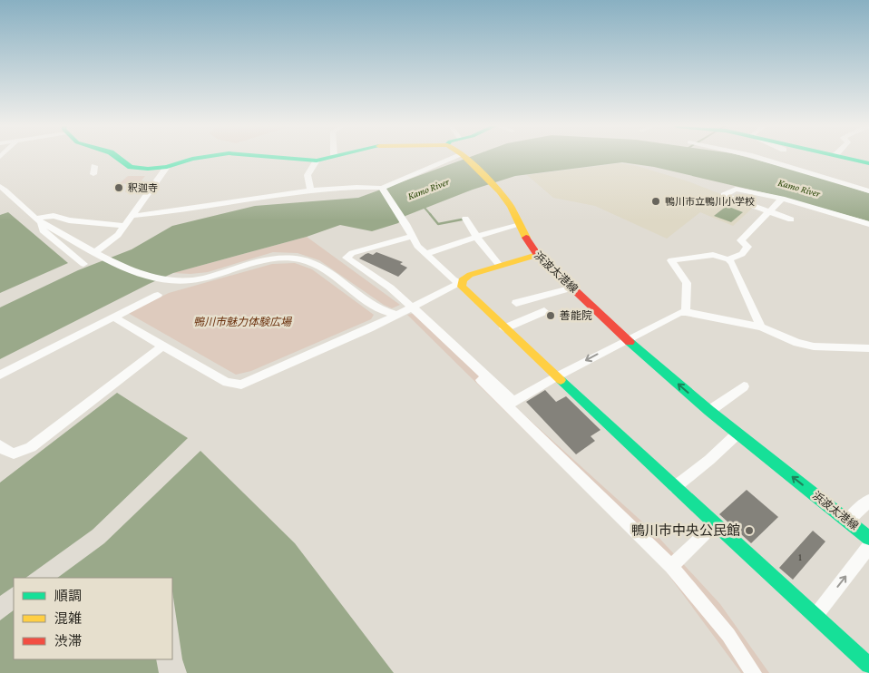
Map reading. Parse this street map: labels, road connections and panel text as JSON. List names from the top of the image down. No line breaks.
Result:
{"streets":{"main road":["浜波太港線"]},"water":["Kamo River"],"parks":["鴨川市魅力体験広場"],"places":["釈迦寺","鴨川市立鴨川小学校","善能院","鴨川市中央公民館"],"house_numbers":["1"],"legend":["順調","混雑","渋滞"]}
